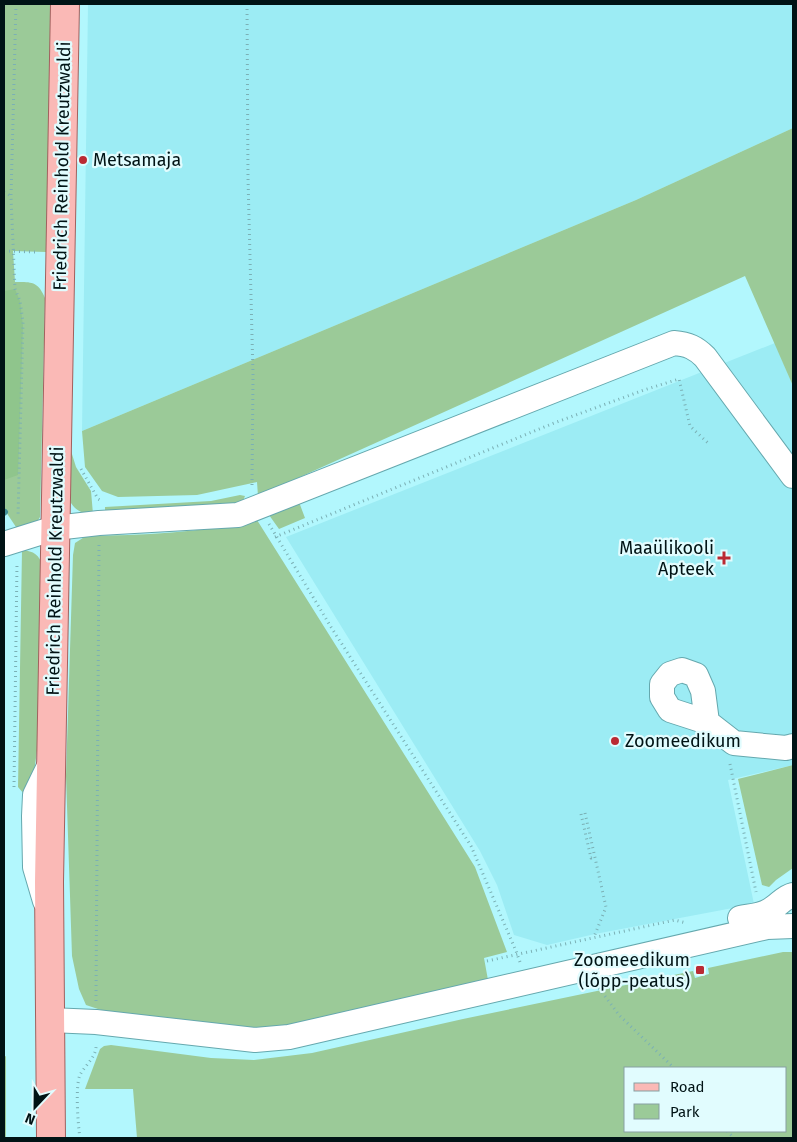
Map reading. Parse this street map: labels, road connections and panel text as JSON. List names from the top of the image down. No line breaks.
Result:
{"streets":{"main road":["Friedrich Reinhold Kreutzwaldi"]},"places":{"other":["Metsamaja","Zoomeedikum"],"health":["Maaülikooli Apteek"],"transit":["Zoomeedikum (lõpp-peatus)"]},"legend":["Road","Park"],"north":"bottom"}
